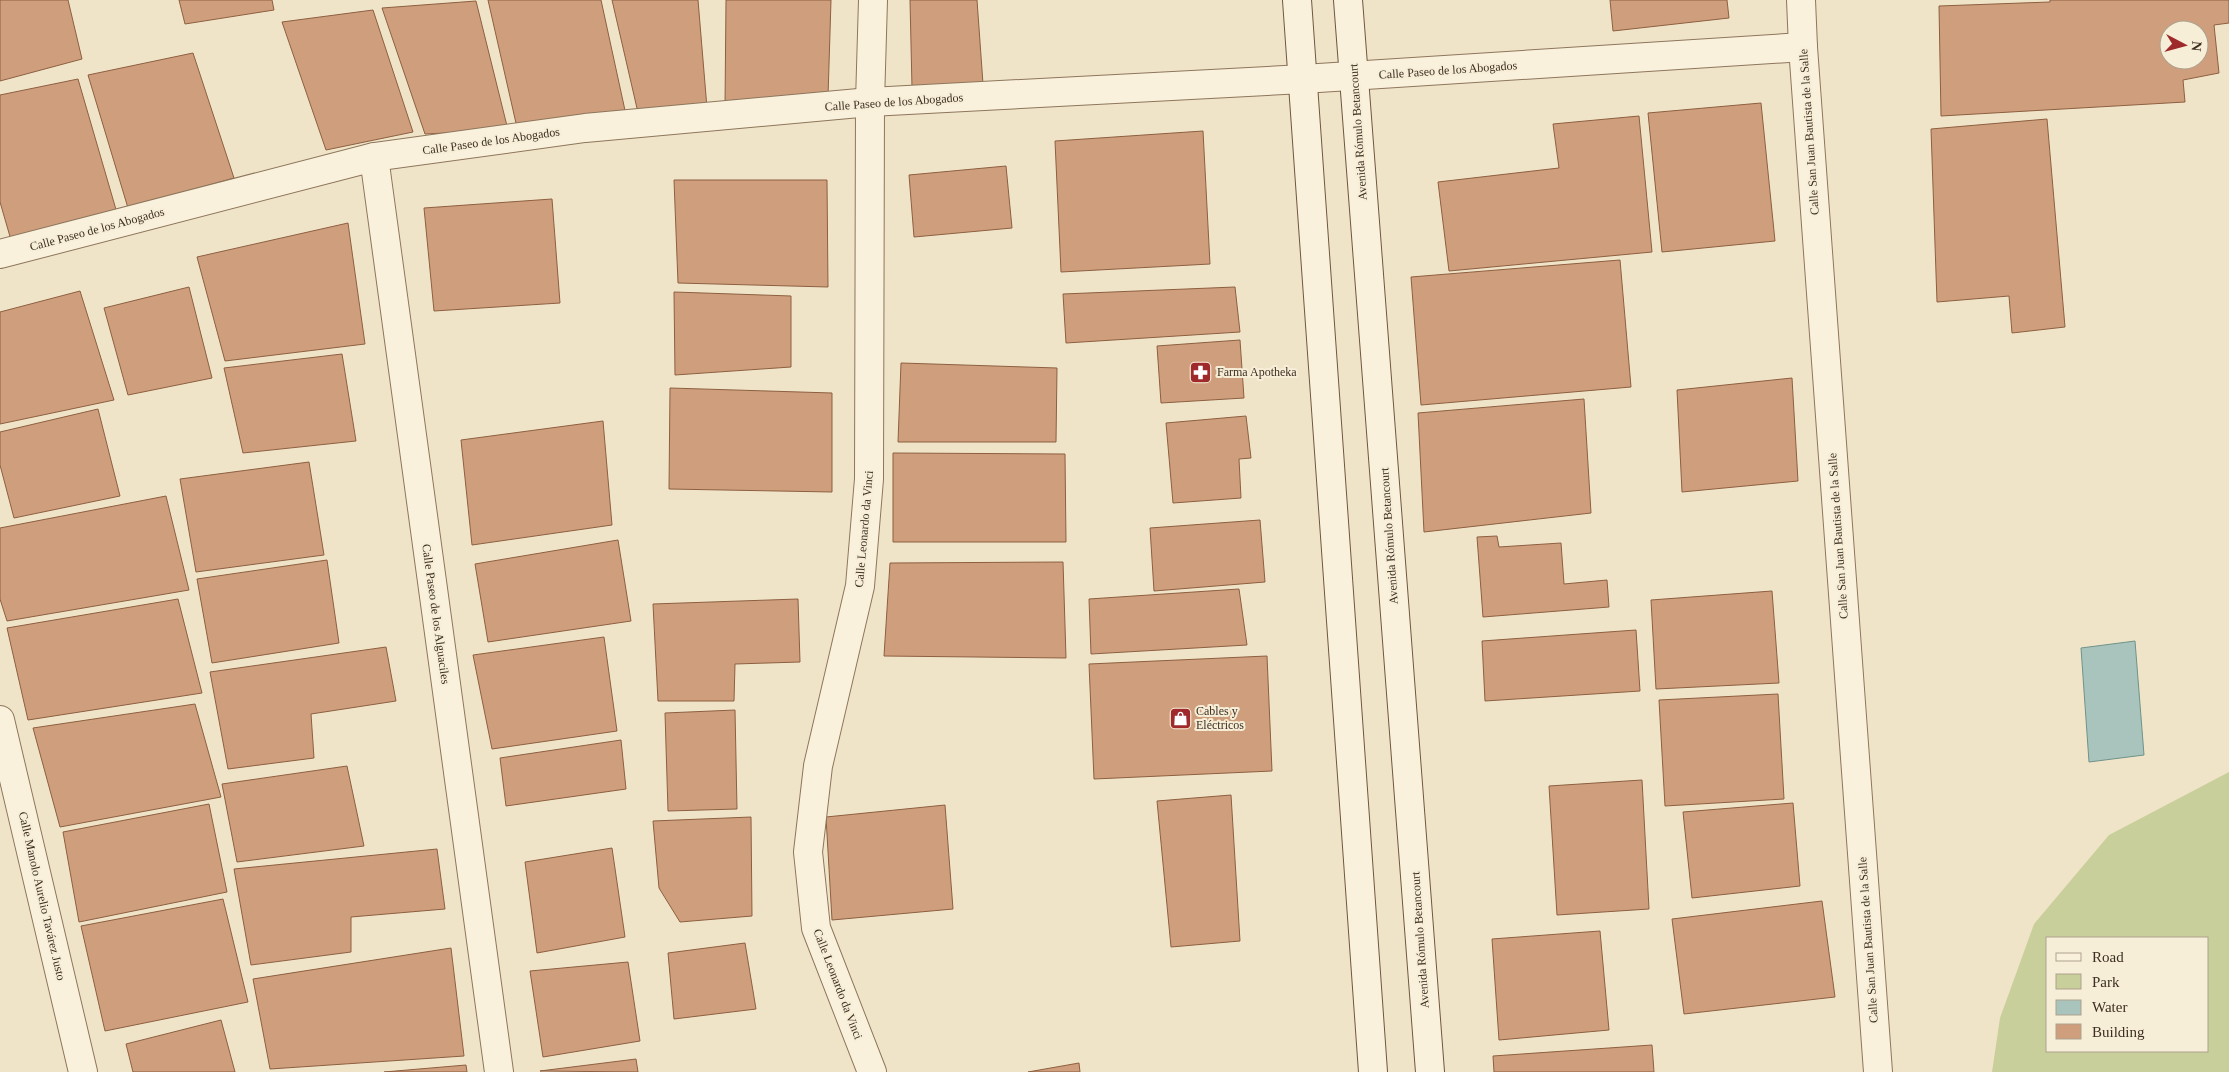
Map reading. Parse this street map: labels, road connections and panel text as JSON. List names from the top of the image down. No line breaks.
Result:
{"streets":{"street":["Calle Paseo de los Abogados","Avenida Rómulo Betancourt","Calle San Juan Bautista de la Salle","Calle Leonardo da Vinci","Calle Paseo de los Alguaciles","Calle Manolo Aurelio Tavárez Justo"]},"crossings":[["Calle Paseo de los Abogados","Avenida Rómulo Betancourt"],["Calle Paseo de los Abogados","Calle San Juan Bautista de la Salle"],["Calle Paseo de los Abogados","Calle Leonardo da Vinci"],["Calle Paseo de los Abogados","Calle Paseo de los Alguaciles"]],"places":{"pharmacy":["Farma Apotheka"],"shop":["Cables y Eléctricos"]},"legend":["Road","Park","Water","Building"],"north":"right"}
